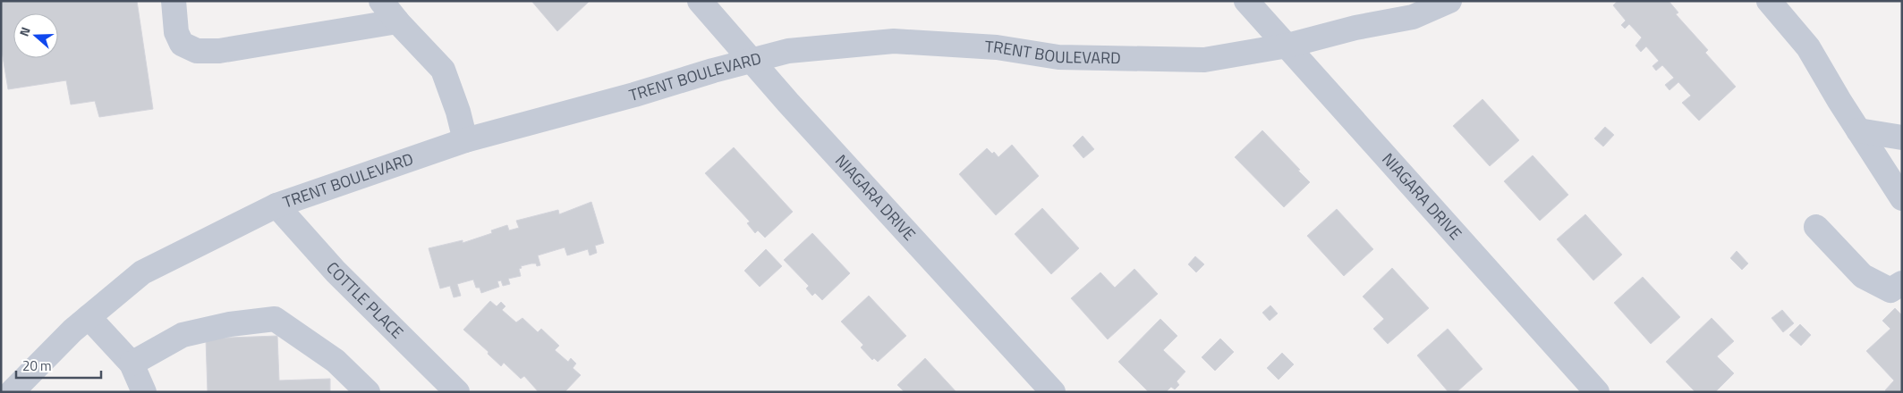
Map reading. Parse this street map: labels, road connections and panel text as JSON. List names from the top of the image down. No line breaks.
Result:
{"streets":{"street":["TRENT BOULEVARD","NIAGARA DRIVE","COTTLE PLACE"]},"crossings":[["TRENT BOULEVARD","NIAGARA DRIVE"],["TRENT BOULEVARD","COTTLE PLACE"]],"scale_bar":"20 m","north":"left"}
